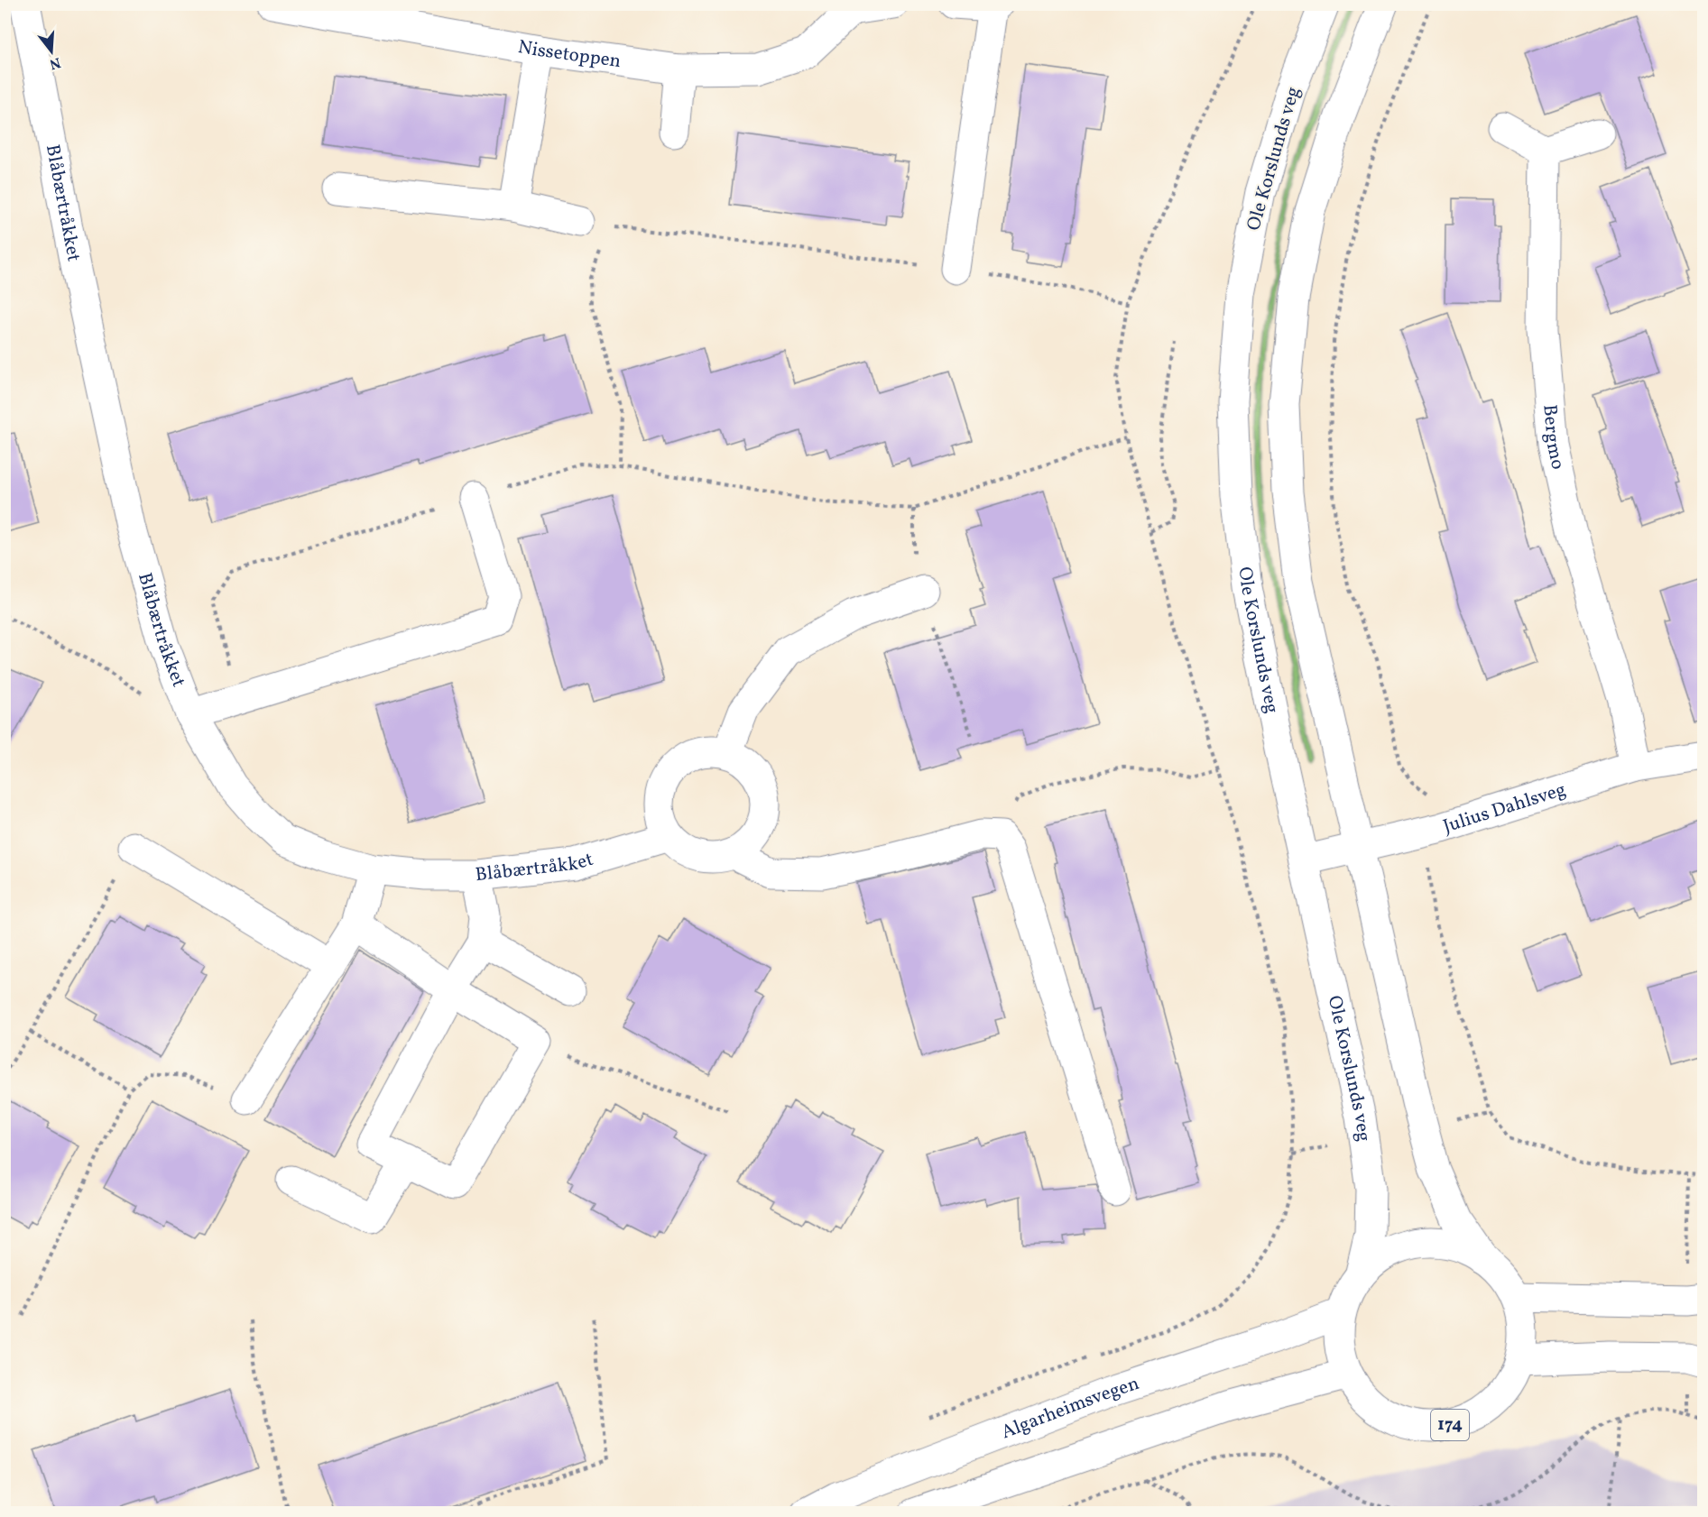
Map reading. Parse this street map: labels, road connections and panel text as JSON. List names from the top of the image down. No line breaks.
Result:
{"streets":{"street":["Nissetoppen","Ole Korslunds veg","Blåbærtråkket","Bergmo","Julius Dahlsveg","Algarheimsvegen","174"]},"crossings":[["Ole Korslunds veg","Julius Dahlsveg"],["Ole Korslunds veg","Algarheimsvegen"],["Ole Korslunds veg","174"],["Bergmo","Julius Dahlsveg"],["Algarheimsvegen","174"]],"north":"bottom"}
